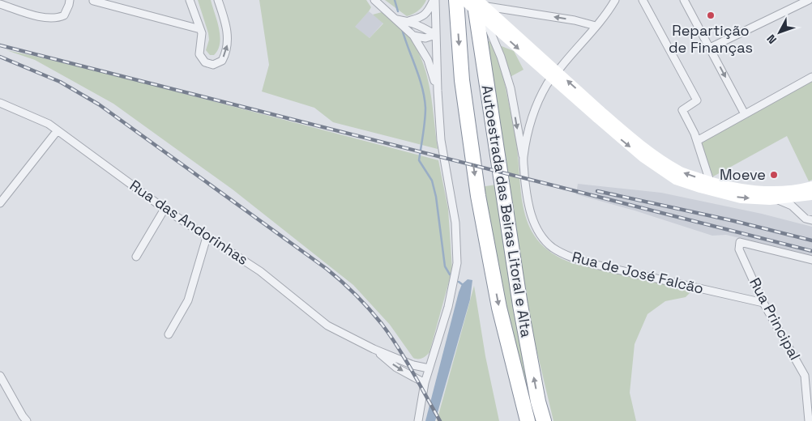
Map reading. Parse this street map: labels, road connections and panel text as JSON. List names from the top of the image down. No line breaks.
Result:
{"streets":{"highway":["Autoestrada das Beiras Litoral e Alta"],"street":["Rua das Andorinhas","Rua de José Falcão","Rua Principal"]},"crossings":[["Rua de José Falcão","Rua Principal"]],"places":["Repartição de Finanças","Moeve"],"north":"bottom left"}
